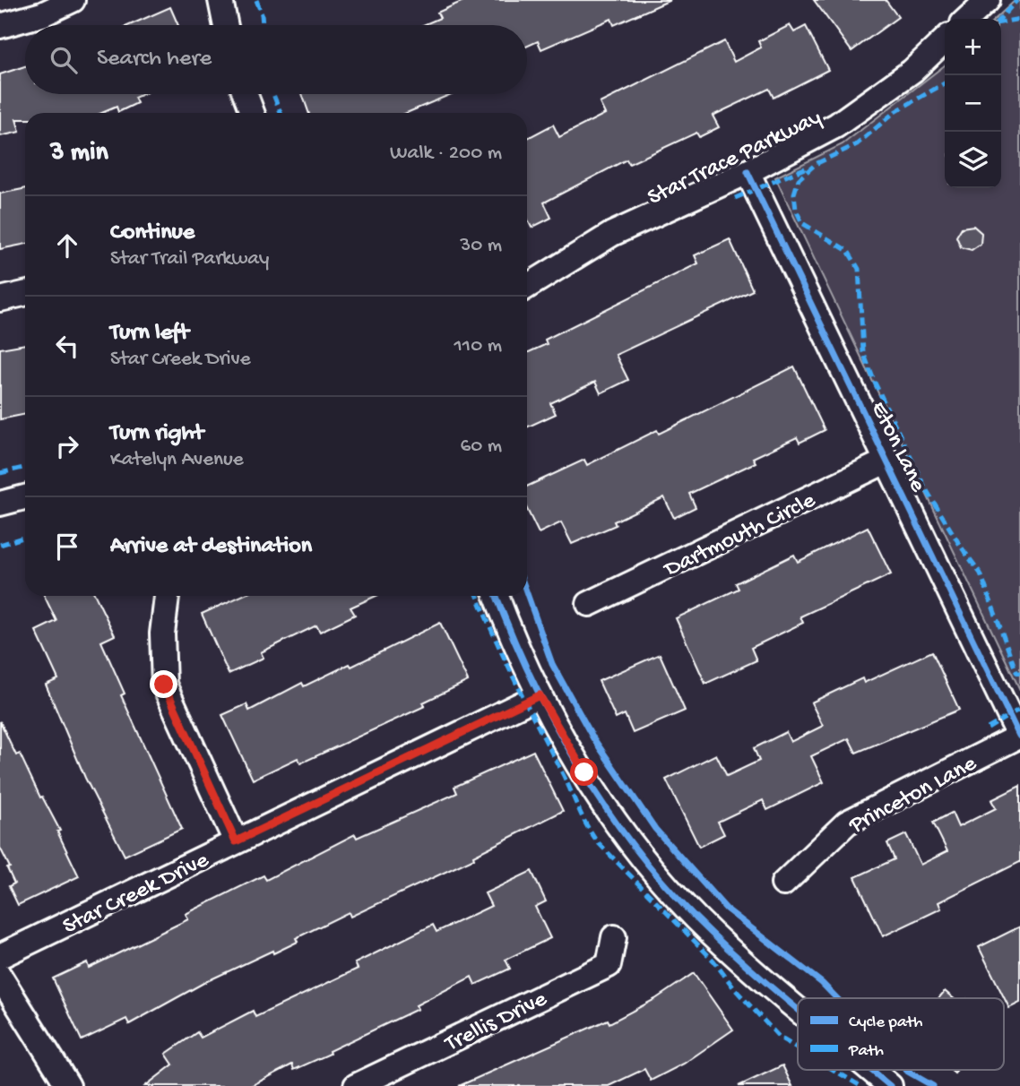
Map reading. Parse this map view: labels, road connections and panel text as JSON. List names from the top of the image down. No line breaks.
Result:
{"streets":{"street":["Star Trace Parkway","Eton Lane","Dartmouth Circle","Princeton Lane","Star Creek Drive","Trellis Drive"]},"crossings":[["Star Trace Parkway","Eton Lane"],["Eton Lane","Dartmouth Circle"],["Eton Lane","Princeton Lane"]],"legend":["Cycle path","Path"],"page":{"map_buttons":["+","−"],"search":"Search here","heading":["3 min","Walk · 200 m"],"list":[["Continue","Star Trail Parkway","30 m"],["Turn left","Star Creek Drive","110 m"],["Turn right","Katelyn Avenue","60 m"],"Arrive at destination"]}}
